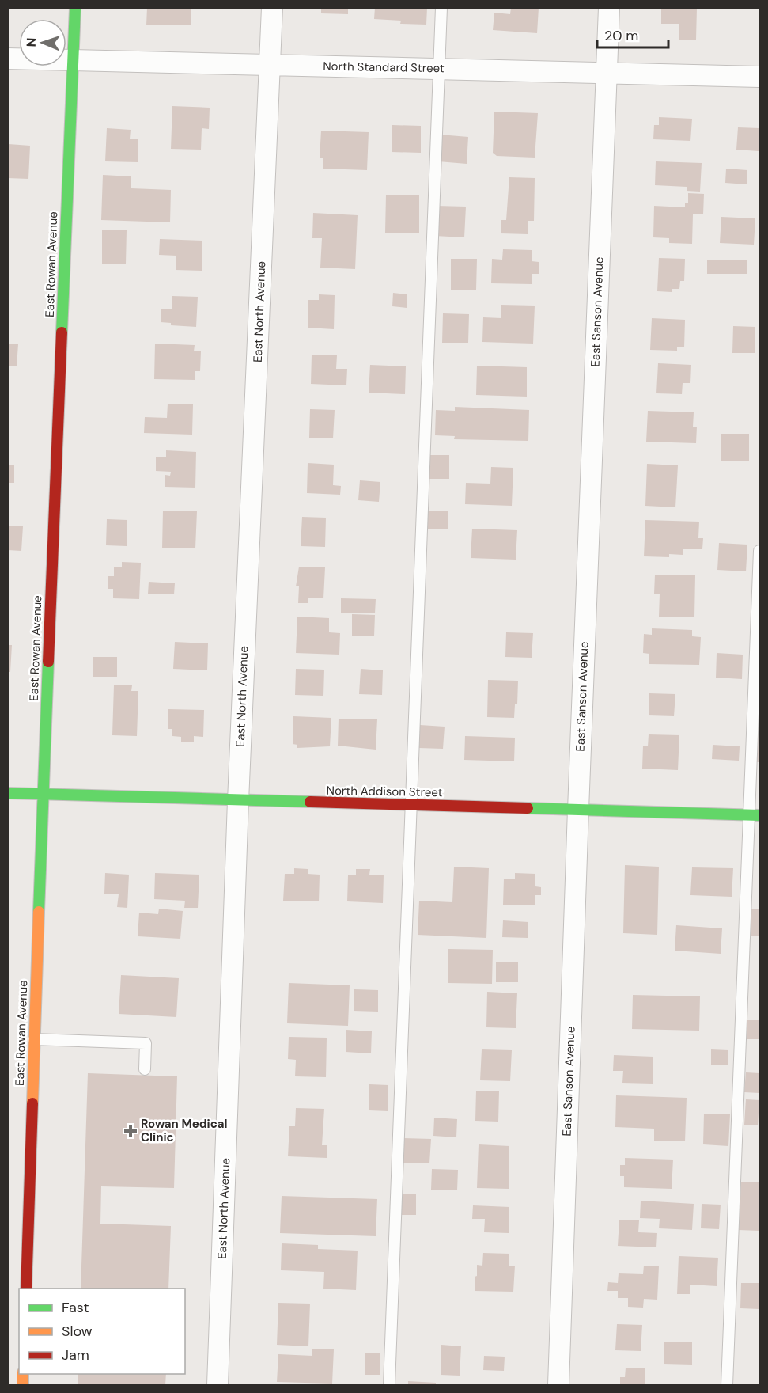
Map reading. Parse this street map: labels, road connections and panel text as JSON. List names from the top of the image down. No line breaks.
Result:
{"streets":{"street":["North Standard Street","East Rowan Avenue","East North Avenue","East Sanson Avenue","North Addison Street"]},"crossings":[["North Standard Street","East Rowan Avenue"],["North Standard Street","East North Avenue"],["North Standard Street","East Sanson Avenue"],["East Rowan Avenue","North Addison Street"],["East North Avenue","North Addison Street"],["East Sanson Avenue","North Addison Street"]],"places":{"health":["Rowan Medical Clinic"]},"legend":["Fast","Slow","Jam"],"scale_bar":"20 m","north":"left"}
